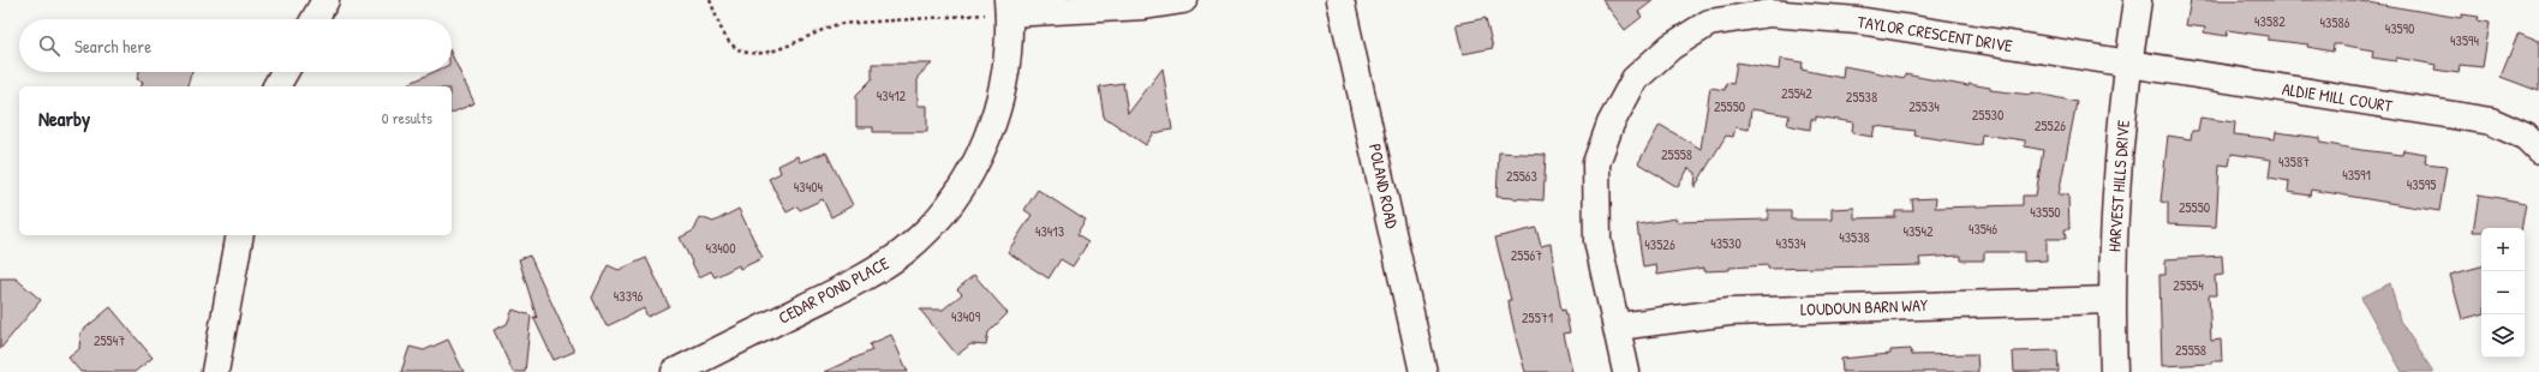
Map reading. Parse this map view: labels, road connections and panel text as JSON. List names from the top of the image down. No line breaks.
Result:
{"streets":{"street":["TAYLOR CRESCENT DRIVE","ALDIE MILL COURT","POLAND ROAD","HARVEST HILLS DRIVE","CEDAR POND PLACE","LOUDOUN BARN WAY"]},"crossings":[["TAYLOR CRESCENT DRIVE","ALDIE MILL COURT"],["TAYLOR CRESCENT DRIVE","HARVEST HILLS DRIVE"],["TAYLOR CRESCENT DRIVE","LOUDOUN BARN WAY"],["ALDIE MILL COURT","HARVEST HILLS DRIVE"],["HARVEST HILLS DRIVE","LOUDOUN BARN WAY"]],"house_numbers":["43582","43586","43590","43594","25542","43412","25538","25550","25534","25530","25526","25558","43587","43591","25563","43595","43404","25550","43550","43546","43413","43542","43538","43530","43534","43526","43400","25567","25554","43396","43409","25571","25547","25558"],"page":{"search":"Search here","heading":["Nearby","0 results"],"map_buttons":["+","−"]}}
